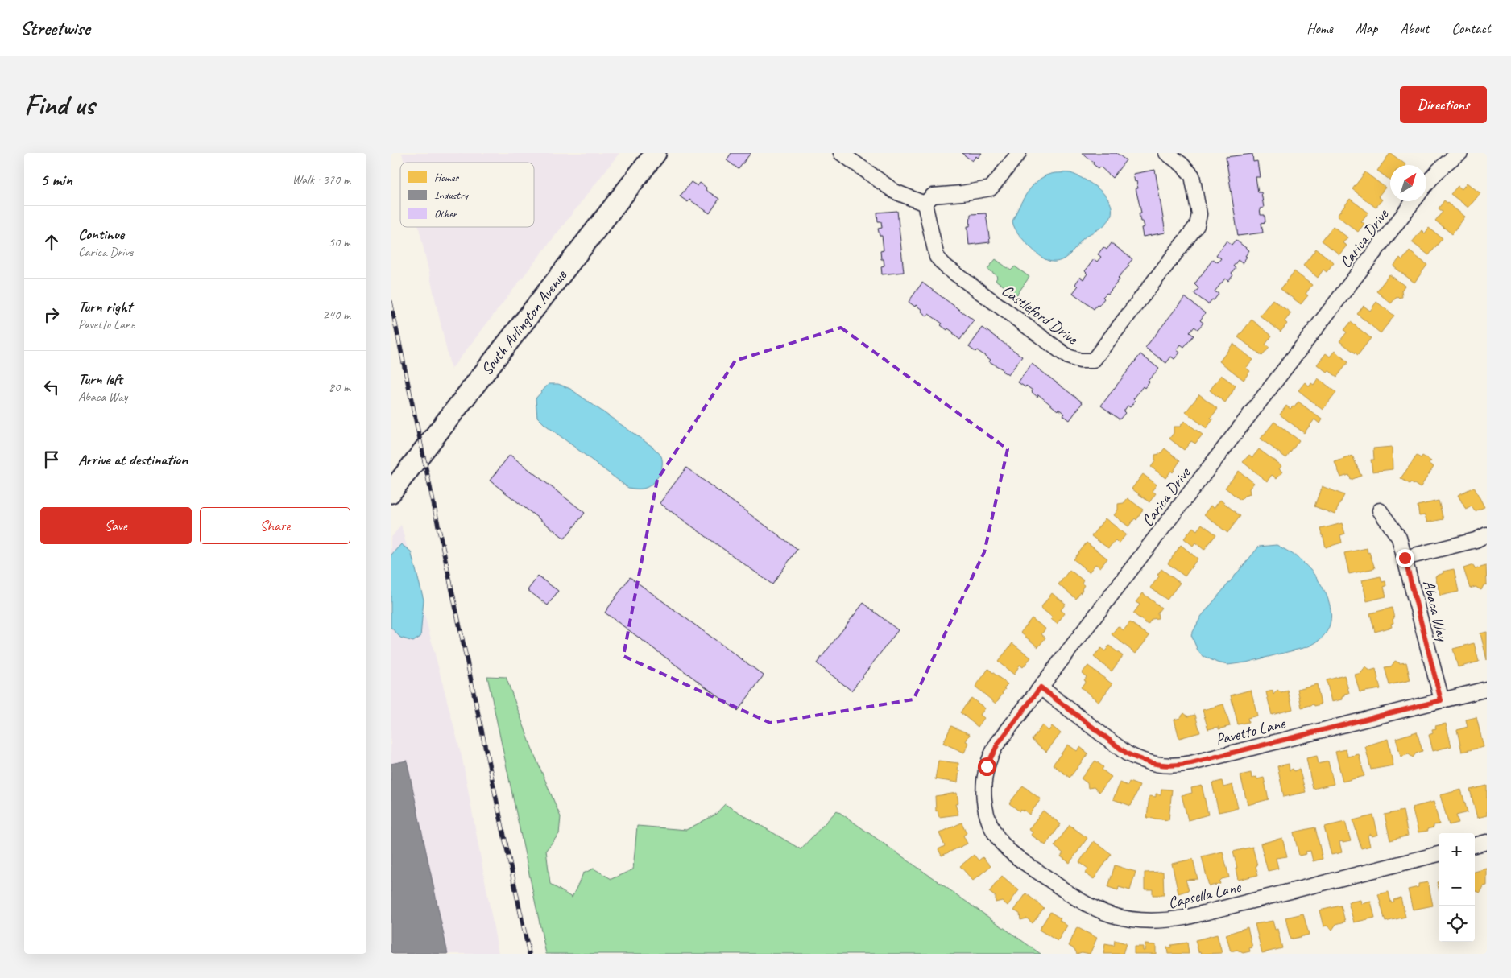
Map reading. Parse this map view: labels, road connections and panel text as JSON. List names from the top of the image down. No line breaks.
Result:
{"streets":{"main road":["South Arlington Avenue"],"street":["Carica Drive","Castleford Drive","Abaca Way","Pavetto Lane","Capsella Lane"]},"crossings":[["Carica Drive","Pavetto Lane"],["Carica Drive","Capsella Lane"],["Abaca Way","Pavetto Lane"]],"legend":["Homes","Industry","Other"],"north":"top right","page":{"header":"Streetwise","nav":["Home","Map","About","Contact"],"buttons":["Directions",["Save","Share"]],"title":"Find us","heading":["5 min","Walk · 370 m"],"list":[["Continue","Carica Drive","50 m"],["Turn right","Pavetto Lane","240 m"],["Turn left","Abaca Way","80 m"],"Arrive at destination"],"map_buttons":["+","−"]}}
